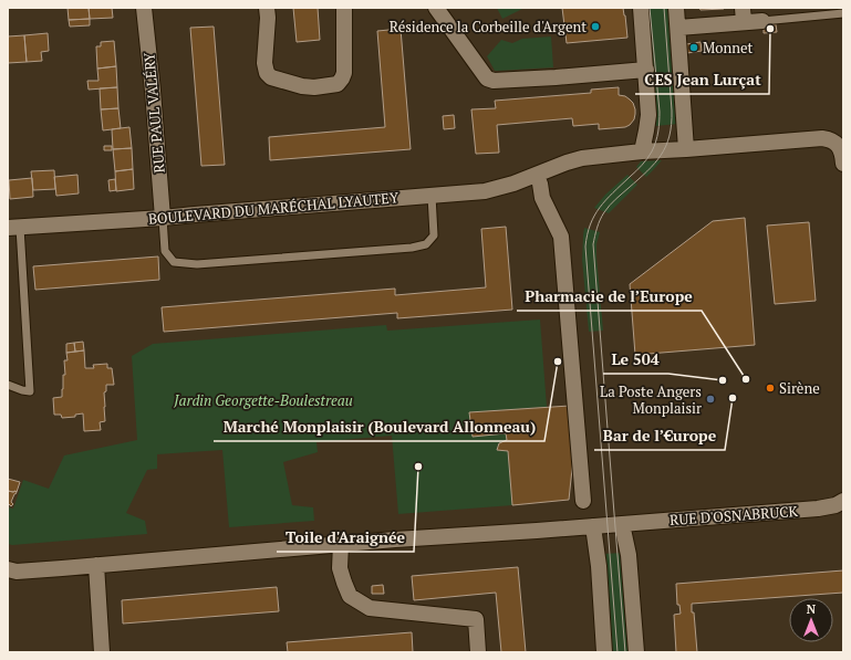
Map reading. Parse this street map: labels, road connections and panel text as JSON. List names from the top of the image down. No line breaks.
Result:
{"streets":{"street":["RUE PAUL VALÉRY","BOULEVARD DU MARÉCHAL LYAUTEY","RUE D'OSNABRUCK"]},"crossings":[["RUE PAUL VALÉRY","BOULEVARD DU MARÉCHAL LYAUTEY"]],"parks":["Jardin Georgette-Boulestreau"],"places":["Résidence la Corbeille d'Argent","CES Jean Lurçat","Monnet","Marché Monplaisir (Boulevard Allonneau)","Pharmacie de l’Europe","Le 504","Sirène","Bar de l’€urope","La Poste Angers Monplaisir","Toile d'Araignée"],"north":"top"}
